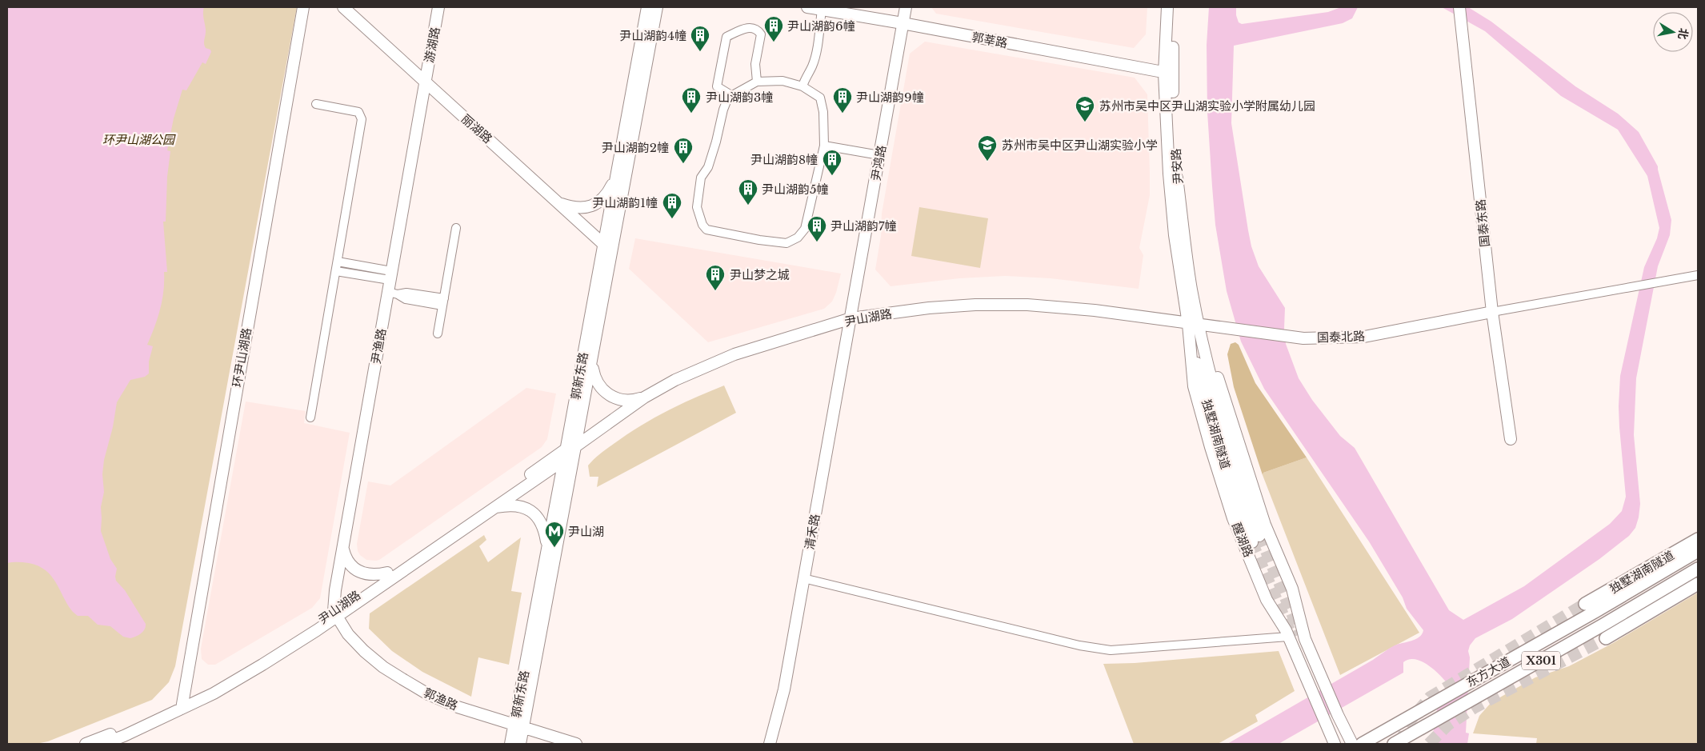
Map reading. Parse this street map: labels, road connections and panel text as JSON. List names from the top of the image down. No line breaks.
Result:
{"streets":{"main road":["独墅湖南隧道","X301","东方大道"],"street":["郭莘路","游湖路","丽湖路","尹鸿路","尹安路","国泰东路","尹山湖路","国泰北路","尹渔路","环尹山湖路","郭新东路","清禾路","醒湖路","郭渔路"]},"crossings":[["郭莘路","尹鸿路"],["郭莘路","尹安路"],["游湖路","丽湖路"],["游湖路","尹渔路"],["丽湖路","尹渔路"],["丽湖路","郭新东路"],["尹鸿路","尹山湖路"],["尹鸿路","清禾路"],["尹安路","尹山湖路"],["尹安路","国泰北路"],["尹安路","独墅湖南隧道"],["尹安路","醒湖路"],["国泰东路","国泰北路"],["尹山湖路","国泰北路"],["尹山湖路","尹渔路"],["尹山湖路","环尹山湖路"],["尹山湖路","郭新东路"],["尹山湖路","独墅湖南隧道"],["尹山湖路","清禾路"],["尹山湖路","醒湖路"],["尹山湖路","郭渔路"],["国泰北路","独墅湖南隧道"],["国泰北路","醒湖路"],["尹渔路","郭渔路"],["郭新东路","郭渔路"],["独墅湖南隧道","醒湖路"]],"parks":["环尹山湖公园"],"places":{"building":["尹山湖韵6幢","尹山湖韵4幢","尹山湖韵3幢","尹山湖韵9幢","尹山湖韵2幢","尹山湖韵8幢","尹山湖韵5幢","尹山湖韵1幢","尹山湖韵7幢","尹山梦之城"],"school or university":["苏州市吴中区尹山湖实验小学附属幼儿园","苏州市吴中区尹山湖实验小学"],"metro station":["尹山湖"]},"north":"right"}
